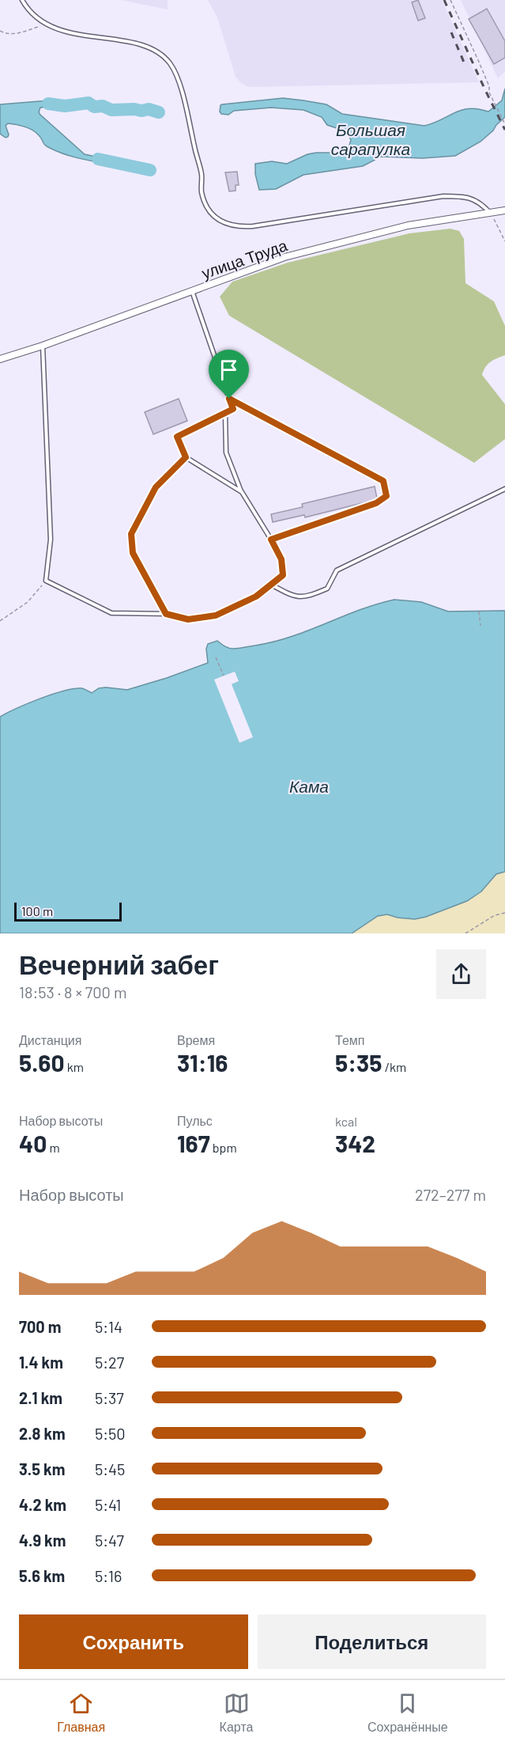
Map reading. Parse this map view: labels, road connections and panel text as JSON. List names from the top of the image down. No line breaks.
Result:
{"streets":{"street":["улица Труда"]},"water":["Большая сарапулка","Кама"],"scale_bar":"100 m","page":{"scale":"100 m","heading":["Вечерний забег","18:53 · 8 × 700 m"],"stats":[["Дистанция","5.60 km"],["Время","31:16"],["Темп","5:35 /km"],["Набор высоты","40 m"],["Пульс","167 bpm"],["kcal","342"]],"chart":["Набор высоты","272–277 m"],"list":[{"name":"700 m","note":"5:14"},{"name":"1.4 km","note":"5:27"},{"name":"2.1 km","note":"5:37"},{"name":"2.8 km","note":"5:50"},{"name":"3.5 km","note":"5:45"},{"name":"4.2 km","note":"5:41"},{"name":"4.9 km","note":"5:47"},{"name":"5.6 km","note":"5:16"}],"buttons":["Сохранить","Поделиться"],"tabs":["Главная","Карта","Сохранённые"]}}
